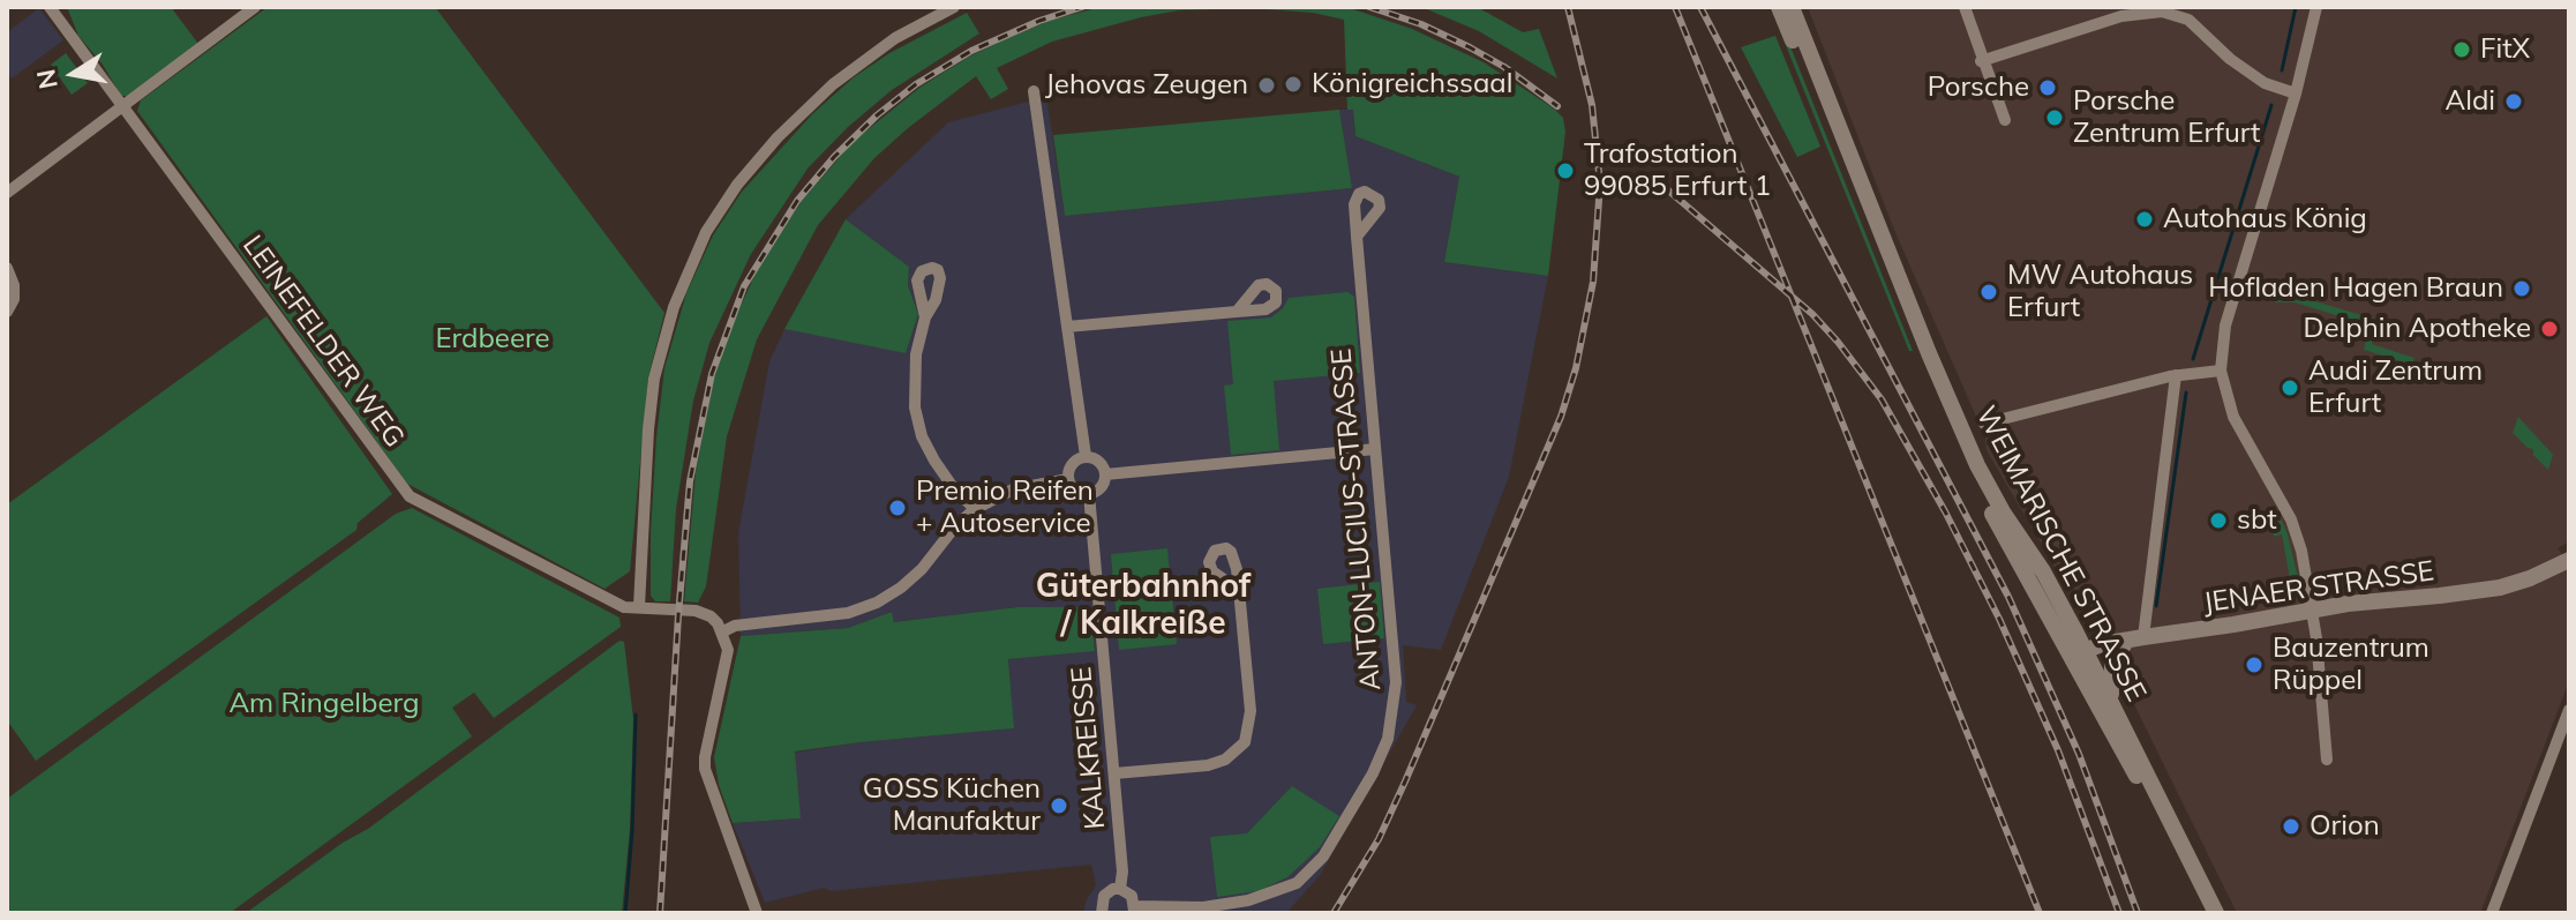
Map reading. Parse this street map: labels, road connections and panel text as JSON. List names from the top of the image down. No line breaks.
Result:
{"streets":{"main road":["WEIMARISCHE STRASSE","JENAER STRASSE"],"street":["LEINEFELDER WEG","ANTON-LUCIUS-STRASSE","KALKREISSE"]},"crossings":[["WEIMARISCHE STRASSE","JENAER STRASSE"]],"districts":["Güterbahnhof / Kalkreiße"],"parks":["Erdbeere","Am Ringelberg"],"places":["FitX","Königreichssaal","Jehovas Zeugen","Porsche","Aldi","Porsche Zentrum Erfurt","Trafostation 99085 Erfurt 1","Autohaus König","Hofladen Hagen Braun","MW Autohaus Erfurt","Delphin Apotheke","Audi Zentrum Erfurt","Premio Reifen + Autoservice","sbt","Bauzentrum Rüppel","GOSS Küchen Manufaktur","Orion"],"north":"left"}
